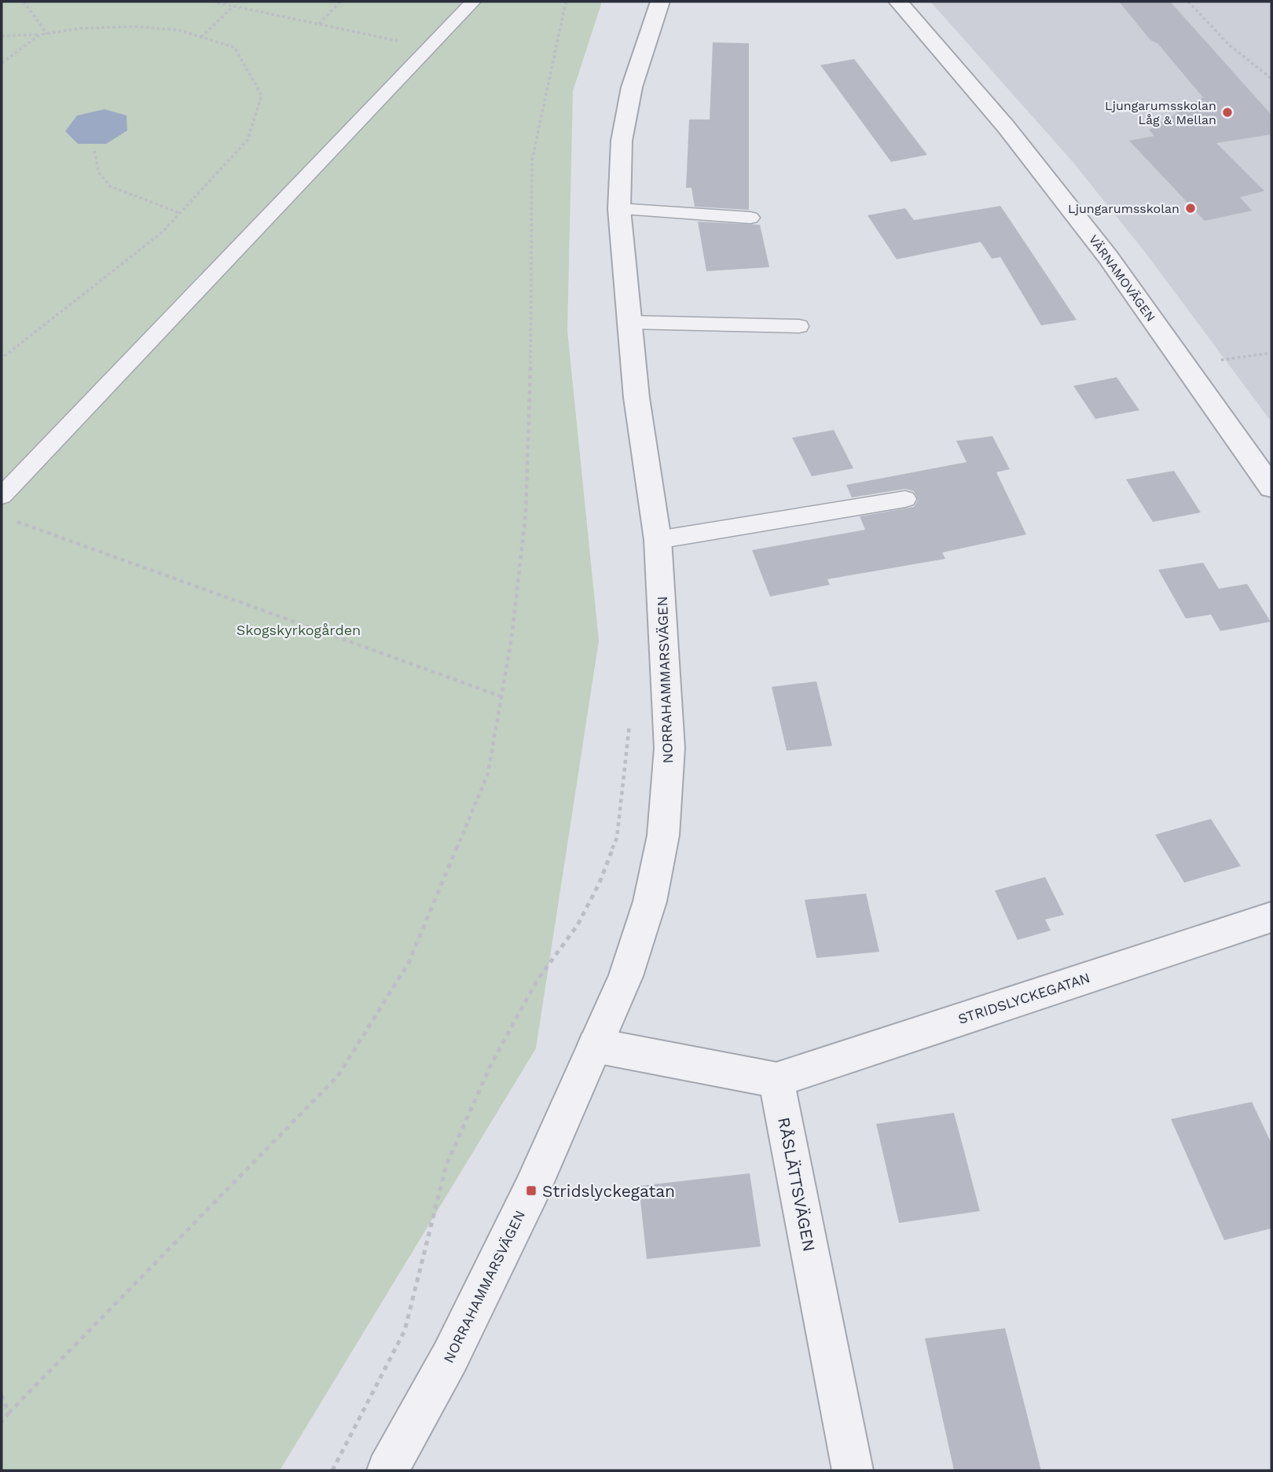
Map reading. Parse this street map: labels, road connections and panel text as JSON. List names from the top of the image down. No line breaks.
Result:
{"streets":{"street":["VÄRNAMOVÄGEN","NORRAHAMMARSVÄGEN","STRIDSLYCKEGATAN","RÅSLÄTTSVÄGEN"]},"crossings":[["STRIDSLYCKEGATAN","RÅSLÄTTSVÄGEN"]],"parks":["Skogskyrkogården"],"places":{"other":["Ljungarumsskolan Låg & Mellan","Ljungarumsskolan"],"transit":["Stridslyckegatan"]}}
